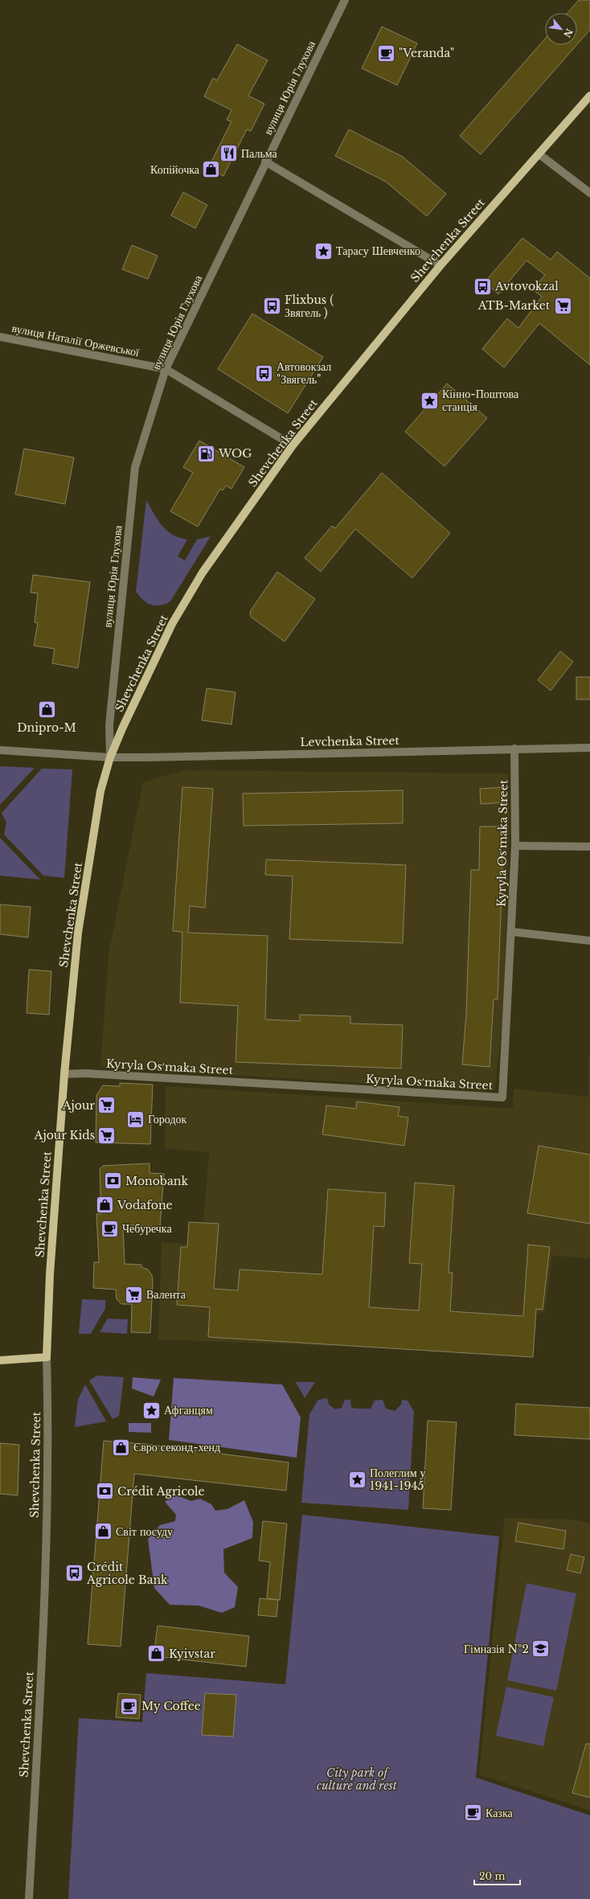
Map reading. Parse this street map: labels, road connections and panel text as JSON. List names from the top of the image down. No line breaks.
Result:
{"streets":{"main road":["Shevchenka Street"],"street":["вулиця Юрія Глухова","вулиця Наталії Оржевської","Levchenka Street","Kyryla Osʹmaka Street"]},"crossings":[["вулиця Юрія Глухова","Shevchenka Street"],["вулиця Юрія Глухова","вулиця Наталії Оржевської"],["вулиця Юрія Глухова","Levchenka Street"],["Shevchenka Street","Levchenka Street"],["Shevchenka Street","Kyryla Osʹmaka Street"],["Levchenka Street","Kyryla Osʹmaka Street"]],"parks":["City park of culture and rest"],"places":{"cafe":["\"Veranda\"","Чебуречка","My Coffee","Казка"],"restaurant":["Пальма"],"shop":["Копійочка","Dnipro-M","Vodafone","Євро секонд-хенд","Світ посуду","Kyivstar"],"place":["Тарасу Шевченко","Кінно-Поштова станція","Афганцям","Полеглим у 1941-1945"],"bus stop":["Avtovokzal","Flixbus ( Звягель )","Автовокзал \"Звягель\"","Crédit Agricole Bank"],"supermarket":["ATB-Market","Ajour","Ajour Kids","Валента"],"fuel station":["WOG"],"hotel":["Городок"],"bank":["Monobank","Crédit Agricole"],"school or university":["Гімназія №2"]},"scale_bar":"20 m","north":"bottom right"}
